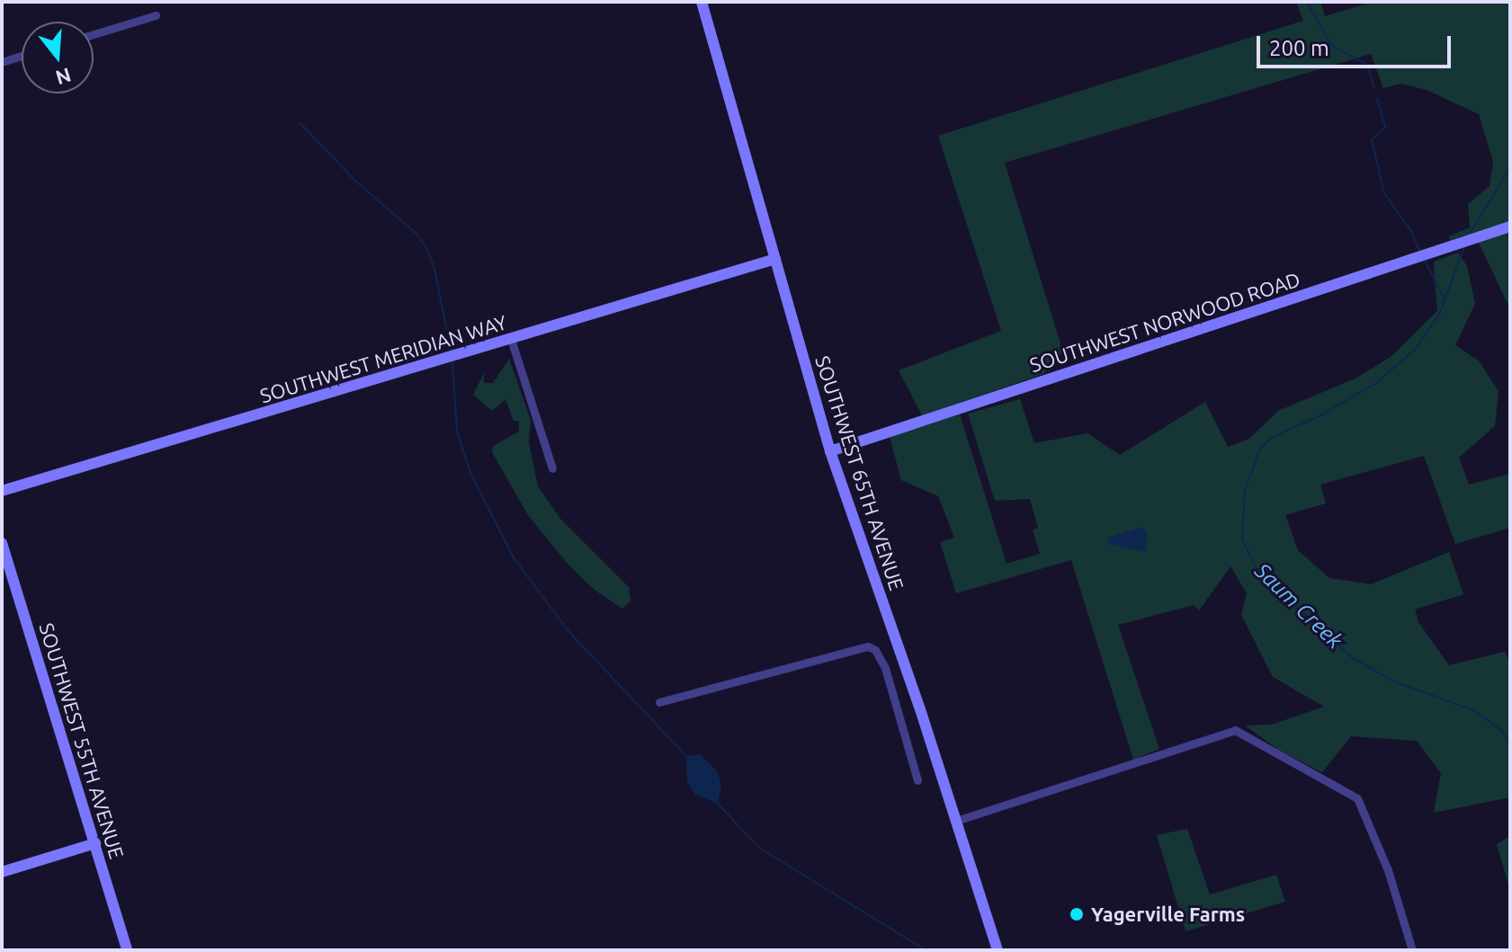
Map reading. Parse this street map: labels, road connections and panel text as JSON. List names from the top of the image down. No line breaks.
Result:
{"streets":{"street":["SOUTHWEST NORWOOD ROAD","SOUTHWEST MERIDIAN WAY","SOUTHWEST 65TH AVENUE","SOUTHWEST 55TH AVENUE"]},"crossings":[["SOUTHWEST NORWOOD ROAD","SOUTHWEST 65TH AVENUE"],["SOUTHWEST MERIDIAN WAY","SOUTHWEST 65TH AVENUE"]],"water":["Saum Creek"],"places":["Yagerville Farms"],"scale_bar":"200 m","north":"bottom"}
